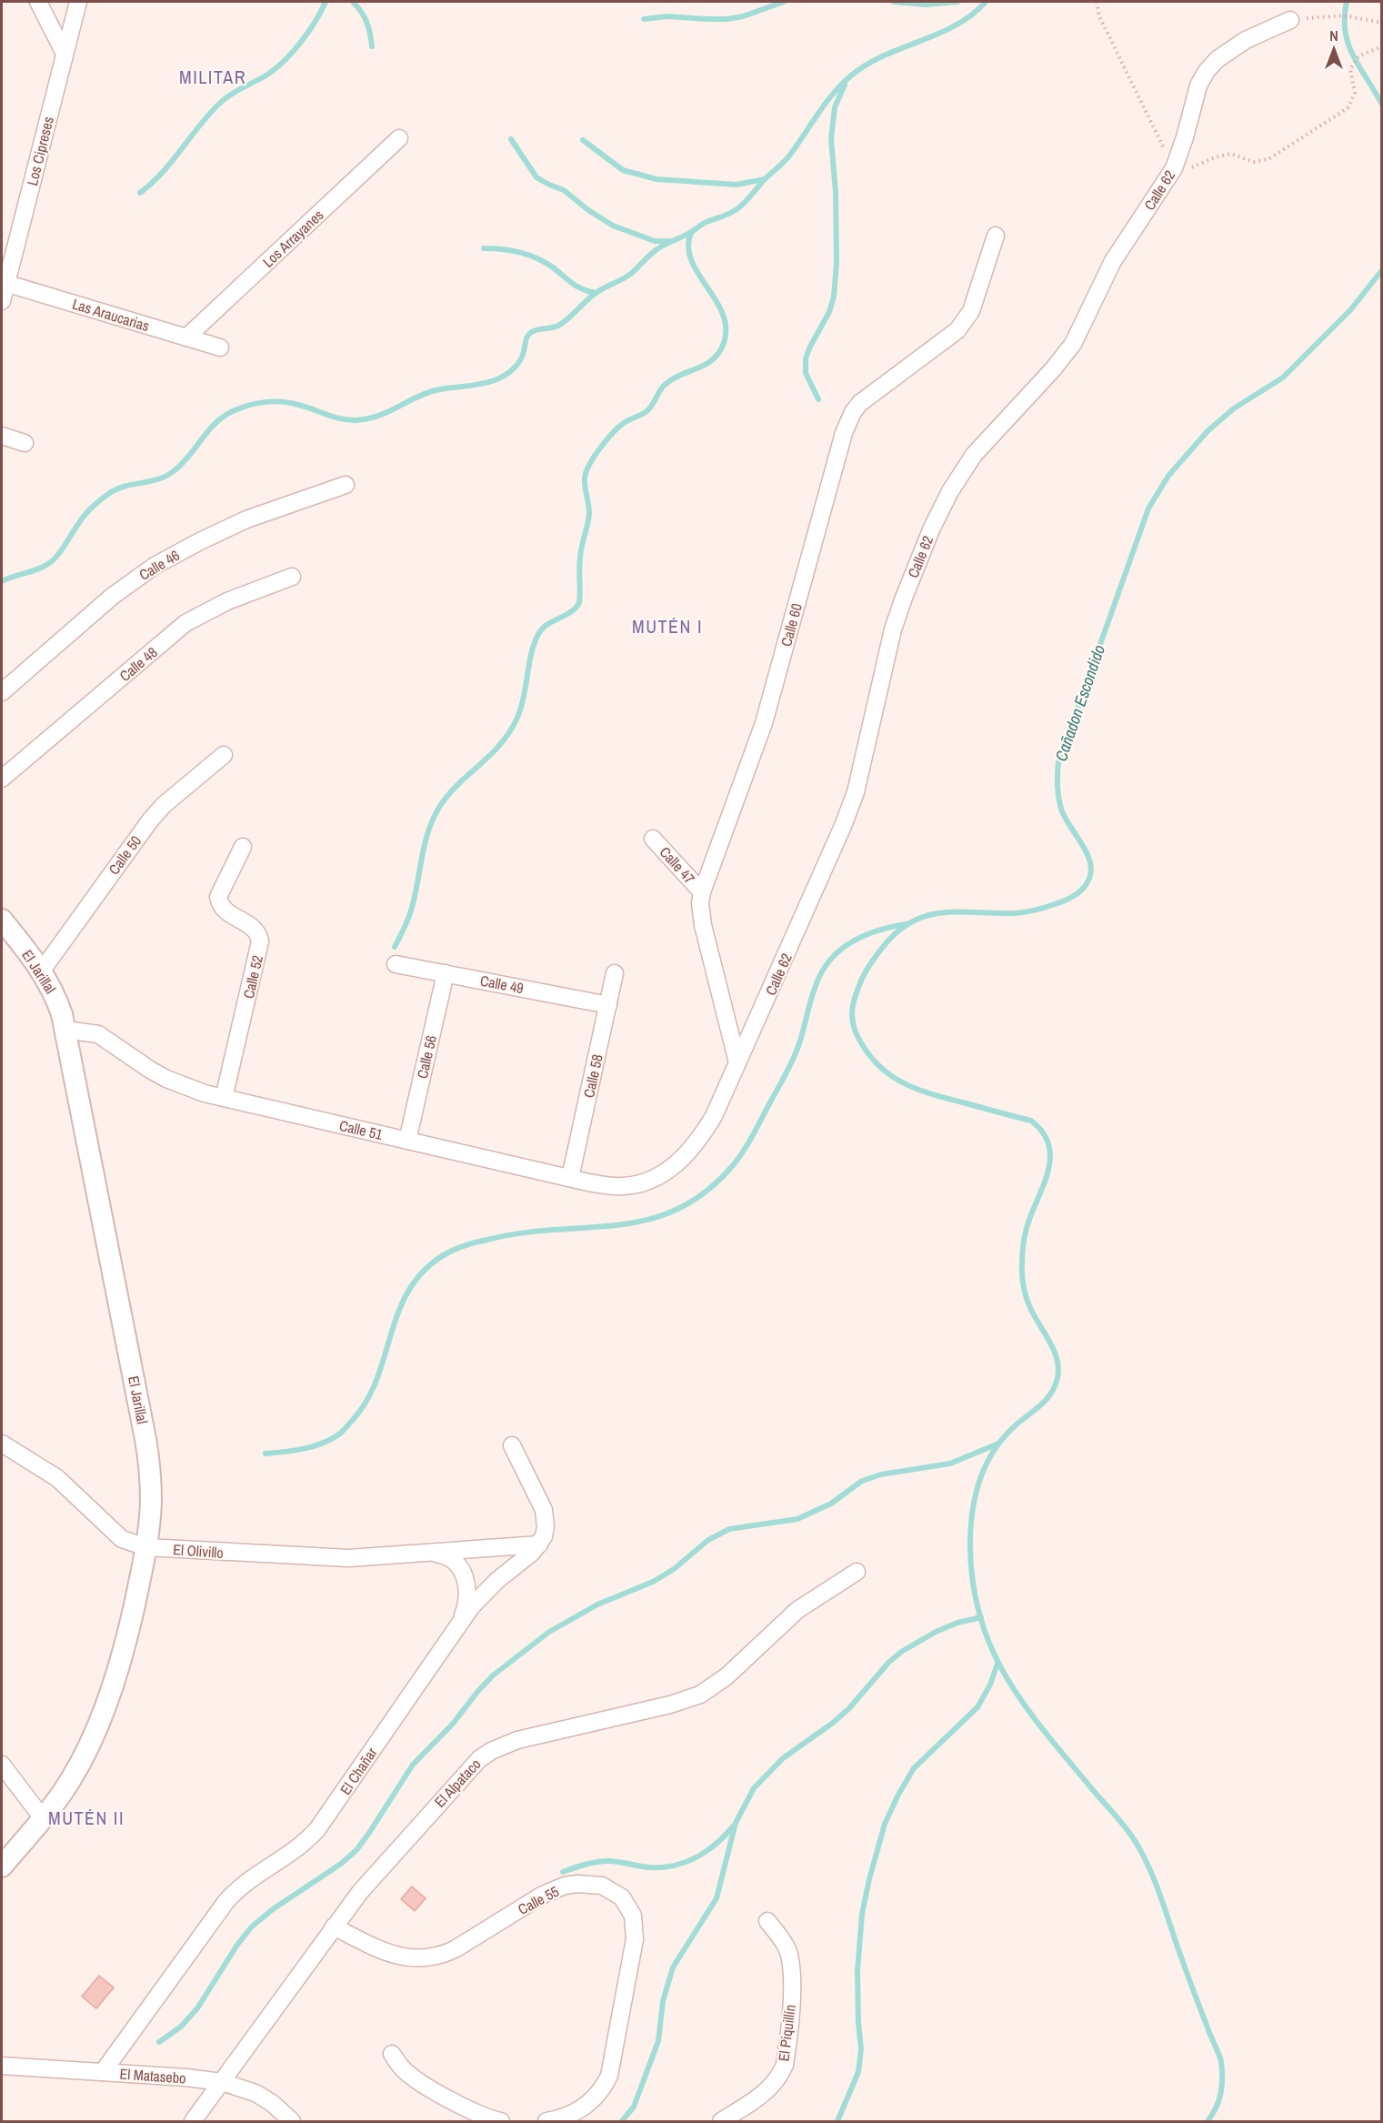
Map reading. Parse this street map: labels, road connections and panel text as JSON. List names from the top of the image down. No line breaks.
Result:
{"streets":{"street":["Los Cipreses","Calle 62","Los Arrayanes","Las Araucarias","Calle 46","Calle 60","Calle 48","Calle 50","Calle 47","El Jarillal","Calle 52","Calle 49","Calle 56","Calle 58","Calle 51","El Olivillo","El Chañar","El Alpataco","Calle 55","El Piquillín","El Matasebo"]},"crossings":[["Los Cipreses","Las Araucarias"],["Calle 62","Calle 60"],["Calle 62","Calle 51"],["Los Arrayanes","Las Araucarias"],["Calle 60","Calle 47"],["Calle 50","El Jarillal"],["El Jarillal","Calle 51"],["El Jarillal","El Olivillo"],["Calle 52","Calle 51"],["Calle 49","Calle 56"],["Calle 49","Calle 58"],["Calle 56","Calle 51"],["Calle 58","Calle 51"],["El Olivillo","El Chañar"],["El Chañar","El Matasebo"],["El Alpataco","Calle 55"],["El Alpataco","El Matasebo"]],"districts":["MILITAR","MUTÉN I","MUTÉN II"],"water":["Cañadon Escondido"],"north":"top"}
